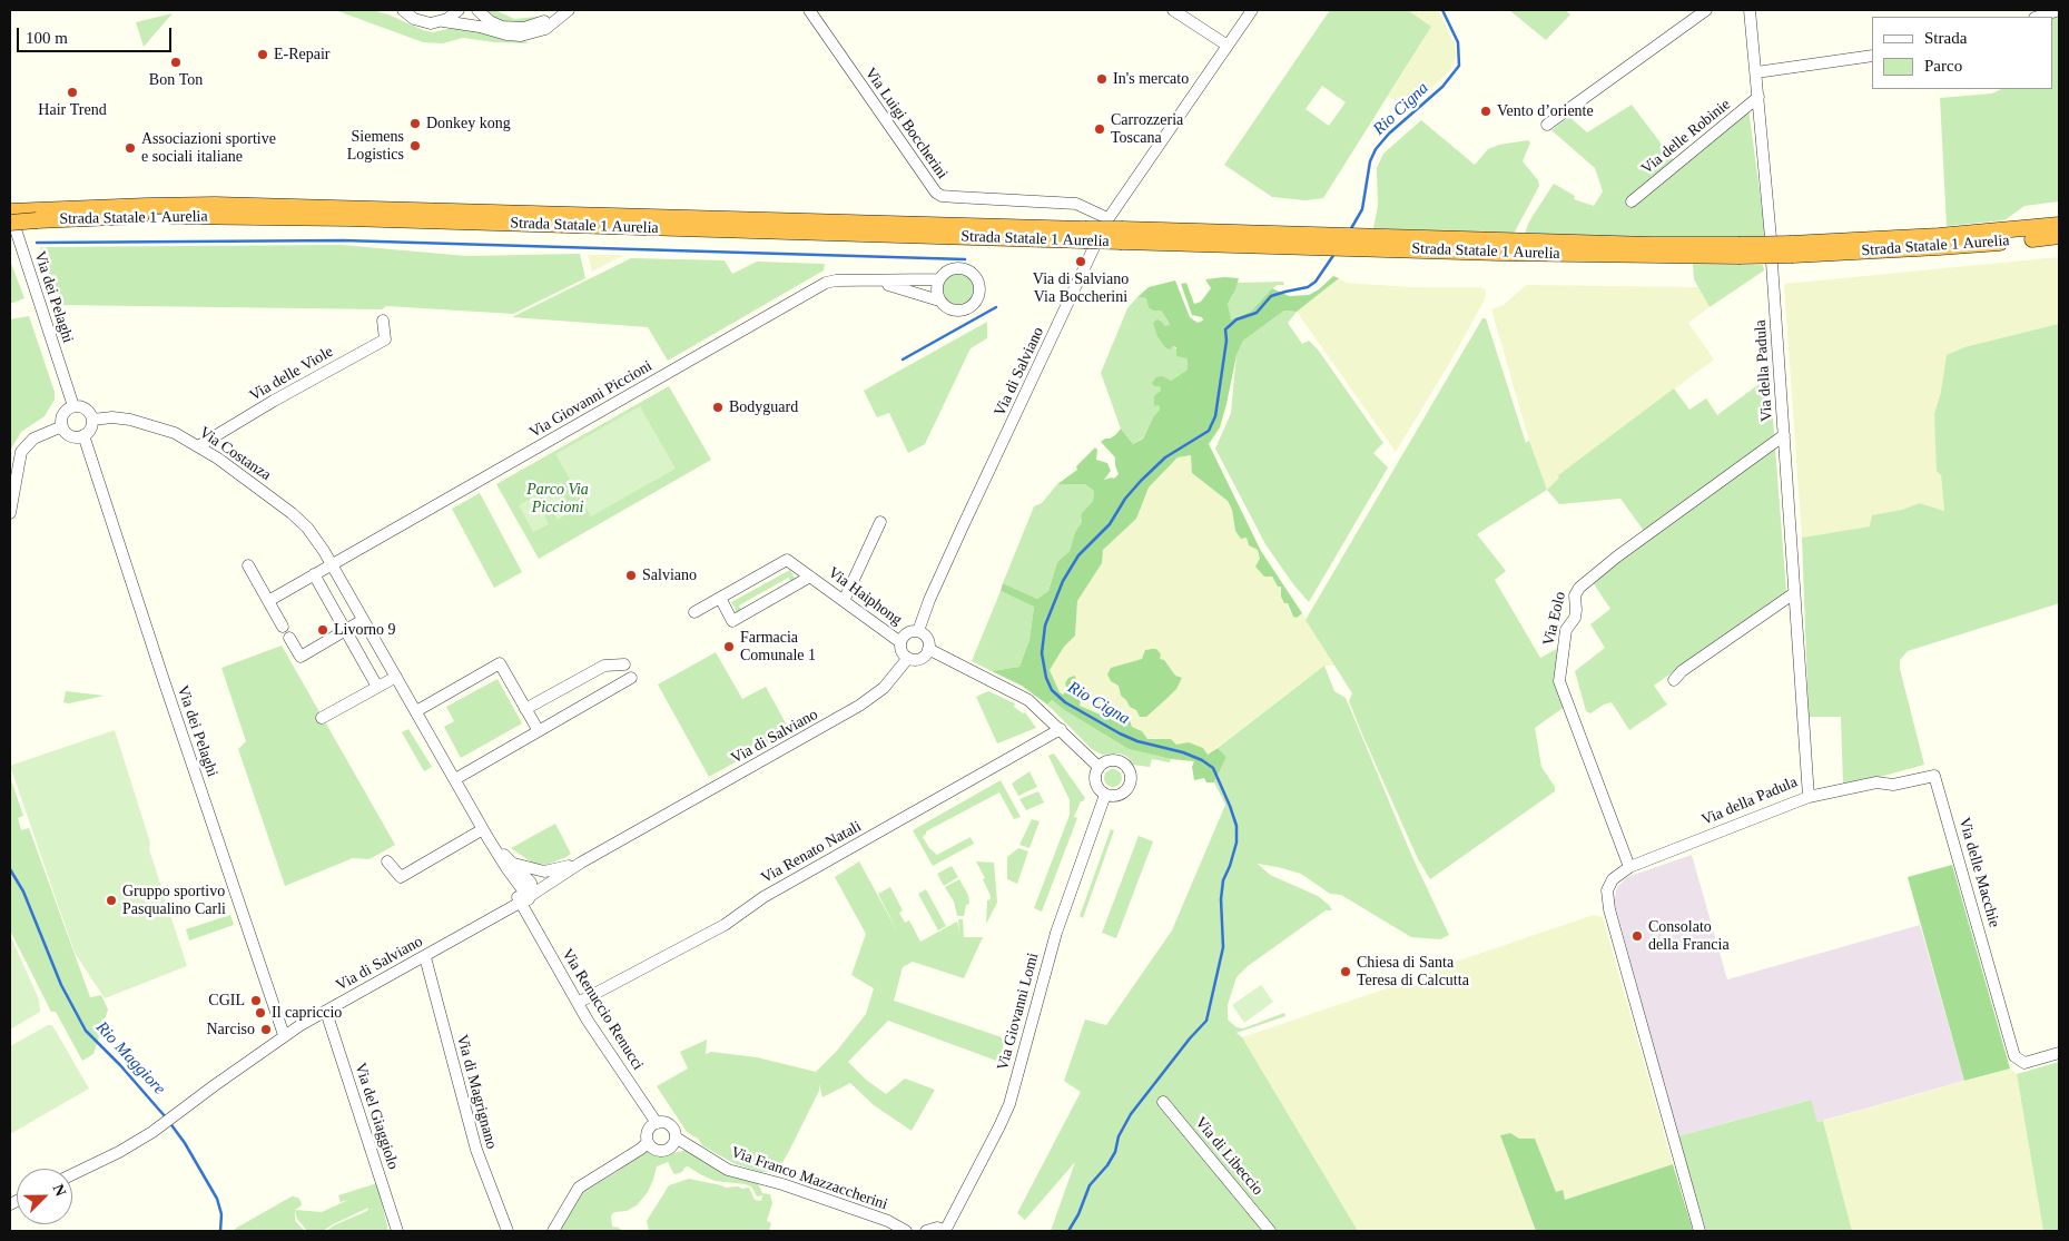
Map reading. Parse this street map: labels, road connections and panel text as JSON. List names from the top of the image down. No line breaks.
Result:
{"streets":{"highway":["Strada Statale 1 Aurelia"],"street":["Via Luigi Boccherini","Via delle Robinie","Via dei Pelaghi","Via della Padula","Via di Salviano","Via delle Viole","Via Giovanni Piccioni","Via Costanza","Via Haiphong","Via Eolo","Via Renato Natali","Via delle Macchie","Via Renuccio Renucci","Via Giovanni Lomi","Via di Magrignano","Via del Giaggiolo","Via di Libeccio","Via Franco Mazzaccherini"]},"crossings":[["Strada Statale 1 Aurelia","Via dei Pelaghi"],["Strada Statale 1 Aurelia","Via di Salviano"],["Via dei Pelaghi","Via di Salviano"],["Via dei Pelaghi","Via Costanza"],["Via della Padula","Via Eolo"],["Via della Padula","Via delle Macchie"],["Via di Salviano","Via Costanza"],["Via di Salviano","Via Haiphong"],["Via di Salviano","Via Renuccio Renucci"],["Via di Salviano","Via di Magrignano"],["Via di Salviano","Via del Giaggiolo"],["Via delle Viole","Via Costanza"],["Via Giovanni Piccioni","Via Costanza"],["Via Costanza","Via Renuccio Renucci"],["Via Renato Natali","Via Renuccio Renucci"],["Via Renuccio Renucci","Via Franco Mazzaccherini"]],"water":["Rio Cigna","Rio Maggiore"],"parks":["Parco Via Piccioni"],"places":["E-Repair","Bon Ton","In's mercato","Hair Trend","Vento d’oriente","Donkey kong","Carrozzeria Toscana","Siemens Logistics","Associazioni sportive e sociali italiane","Via di Salviano Via Boccherini","Bodyguard","Salviano","Livorno 9","Farmacia Comunale 1","Gruppo sportivo Pasqualino Carli","Consolato della Francia","Chiesa di Santa Teresa di Calcutta","CGIL","Il capriccio","Narciso"],"legend":["Strada","Parco"],"scale_bar":"100 m","north":"top right"}
